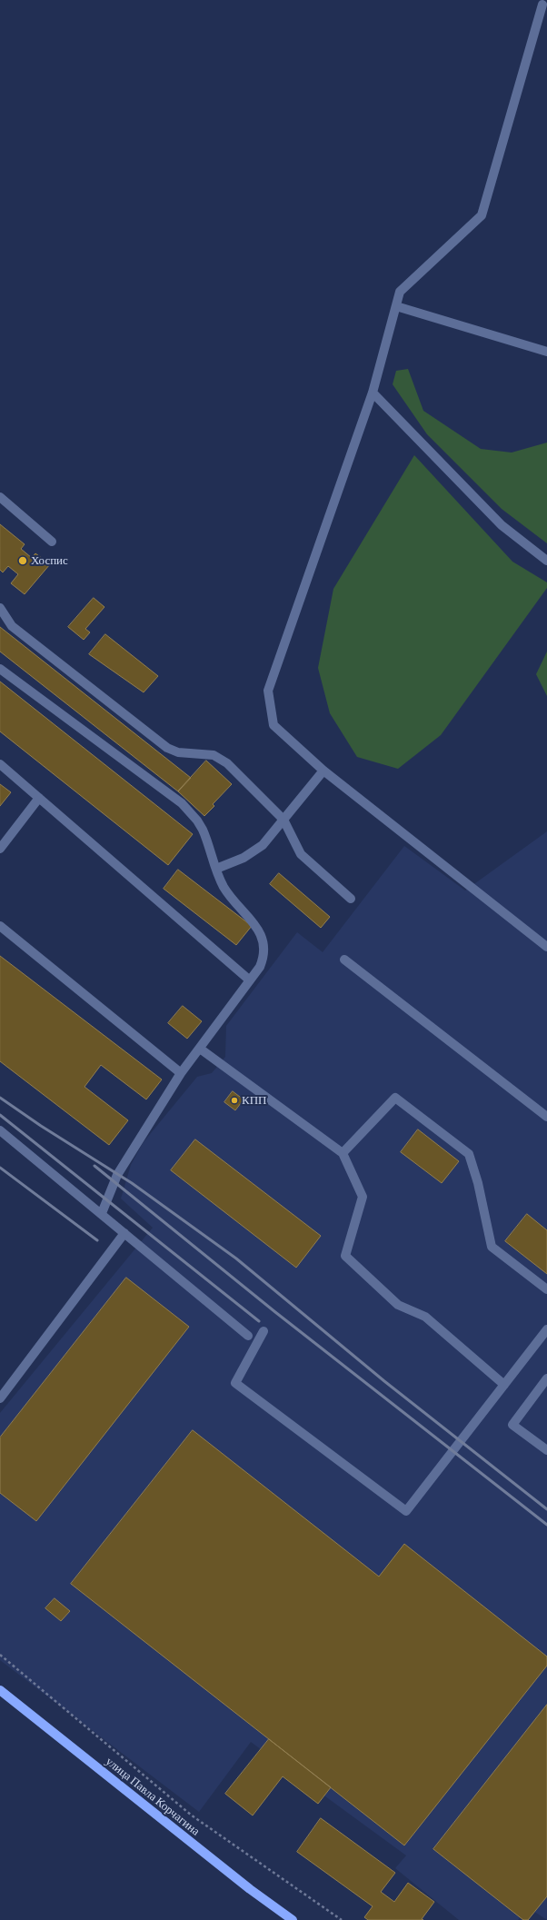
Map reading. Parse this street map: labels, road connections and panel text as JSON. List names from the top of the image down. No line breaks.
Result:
{"streets":{"main road":["улица Павла Корчагина"]},"places":["Хоспис","КПП"]}
